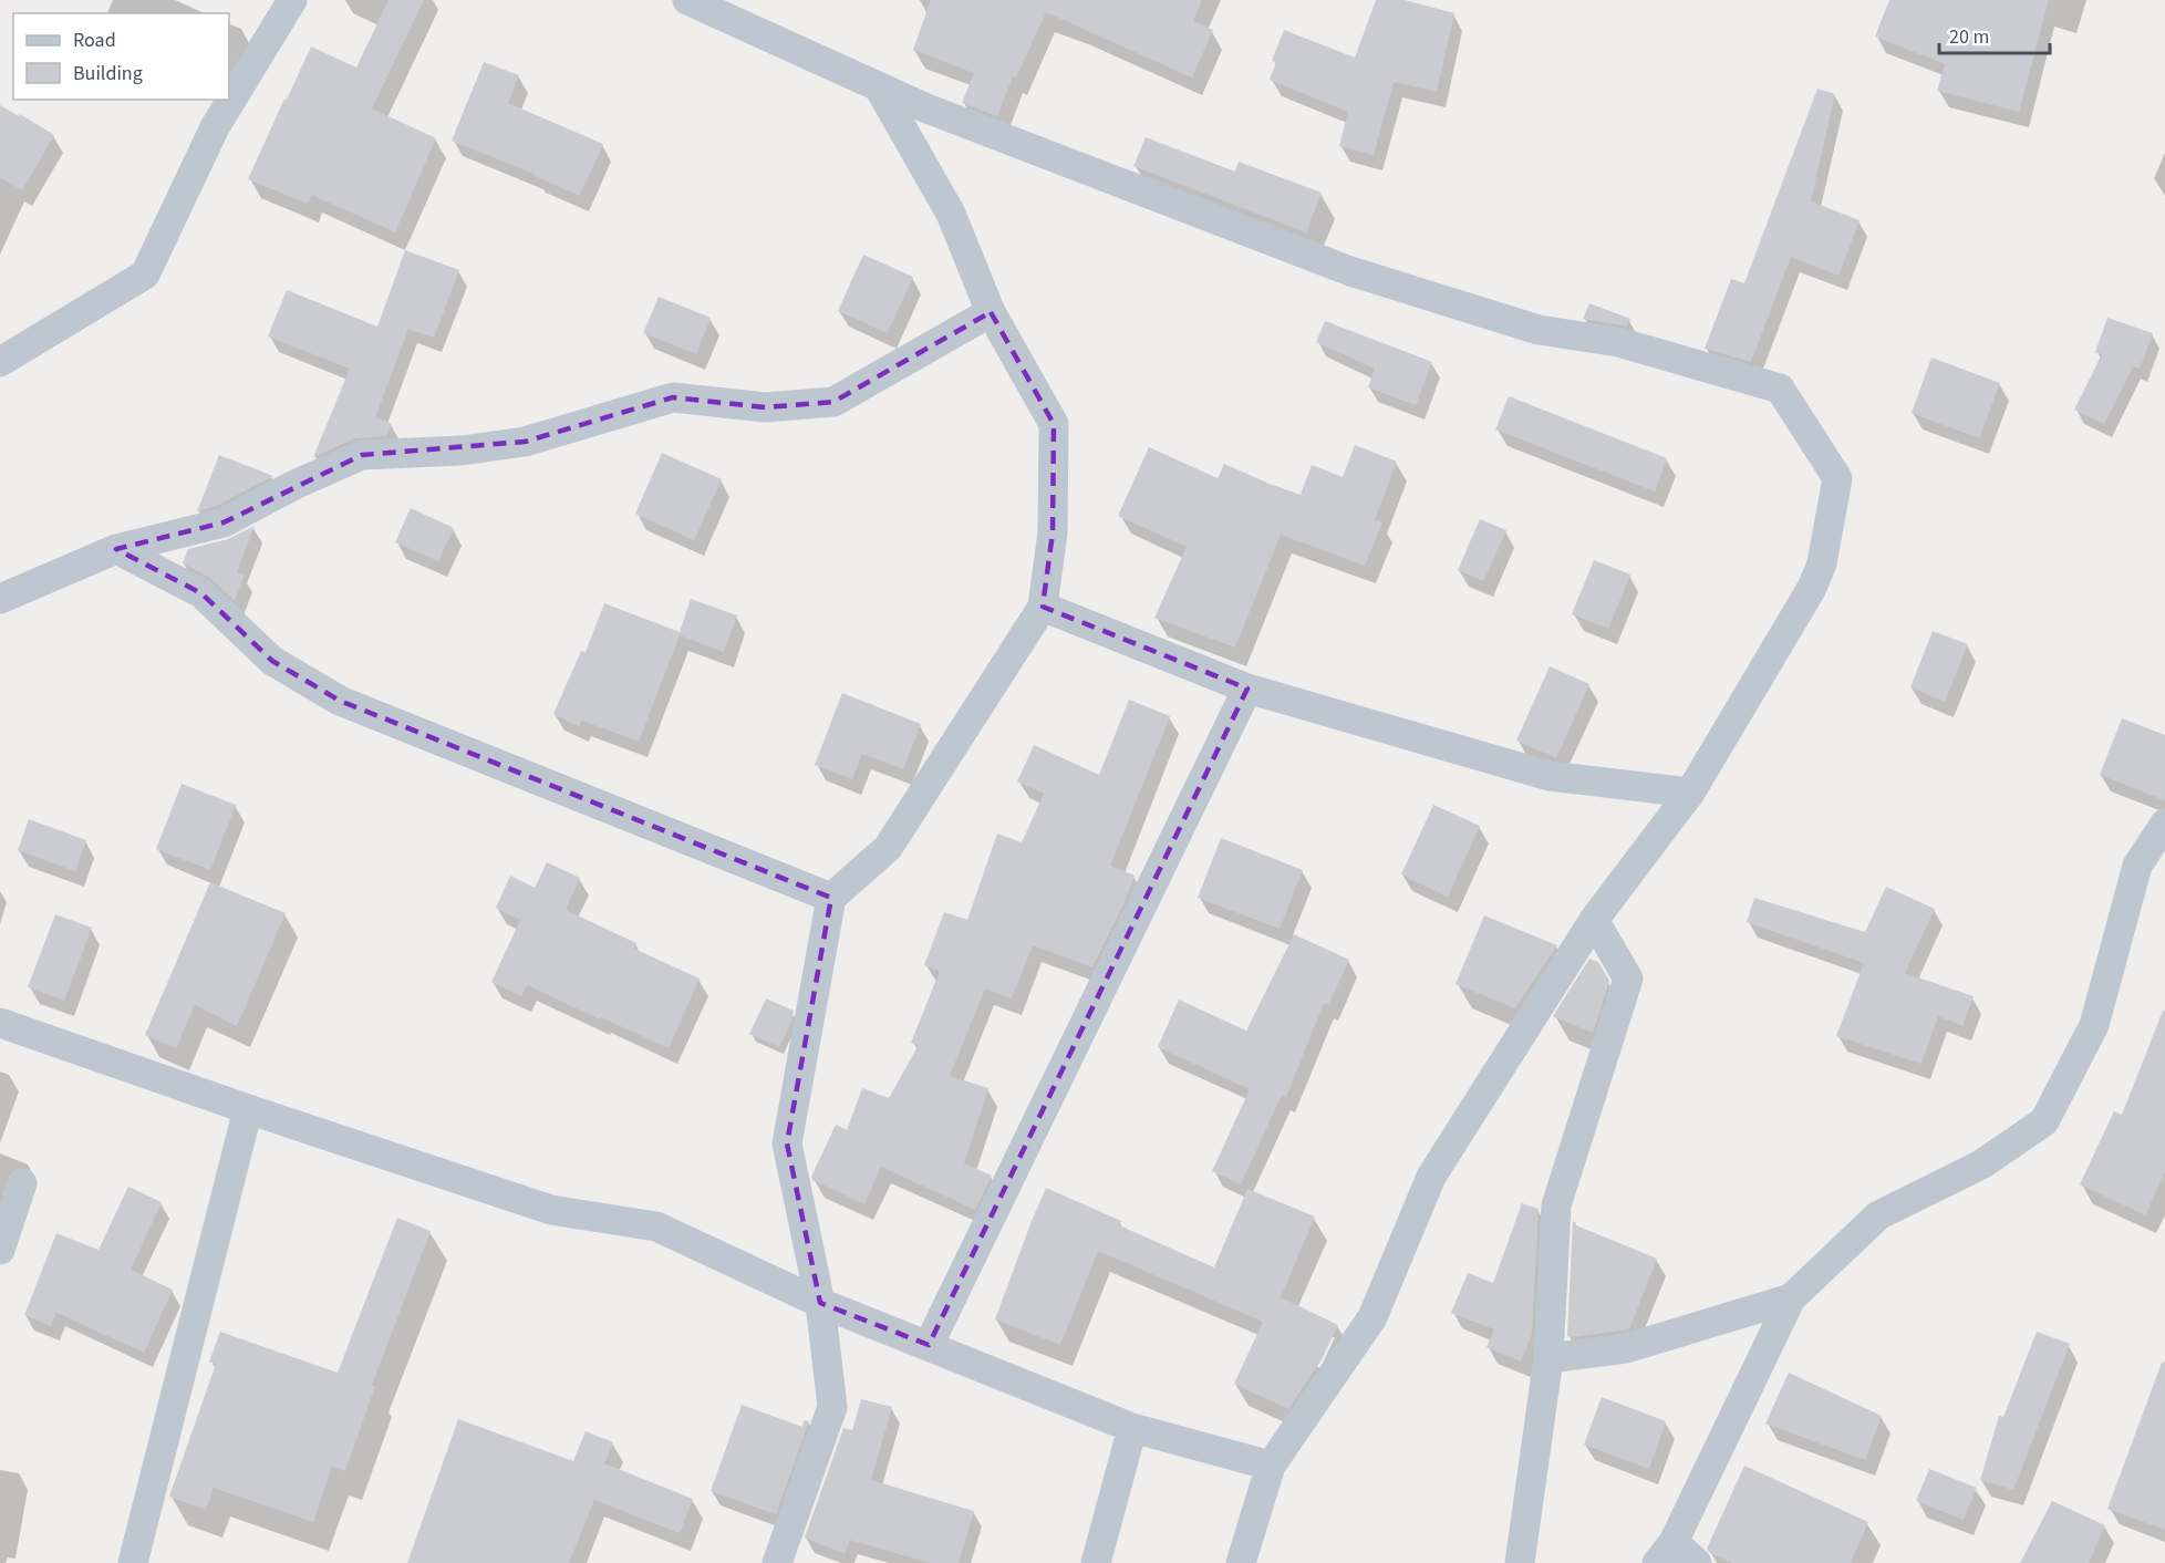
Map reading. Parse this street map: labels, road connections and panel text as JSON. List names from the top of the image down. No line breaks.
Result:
{"legend":["Road","Building"],"scale_bar":"20 m"}
